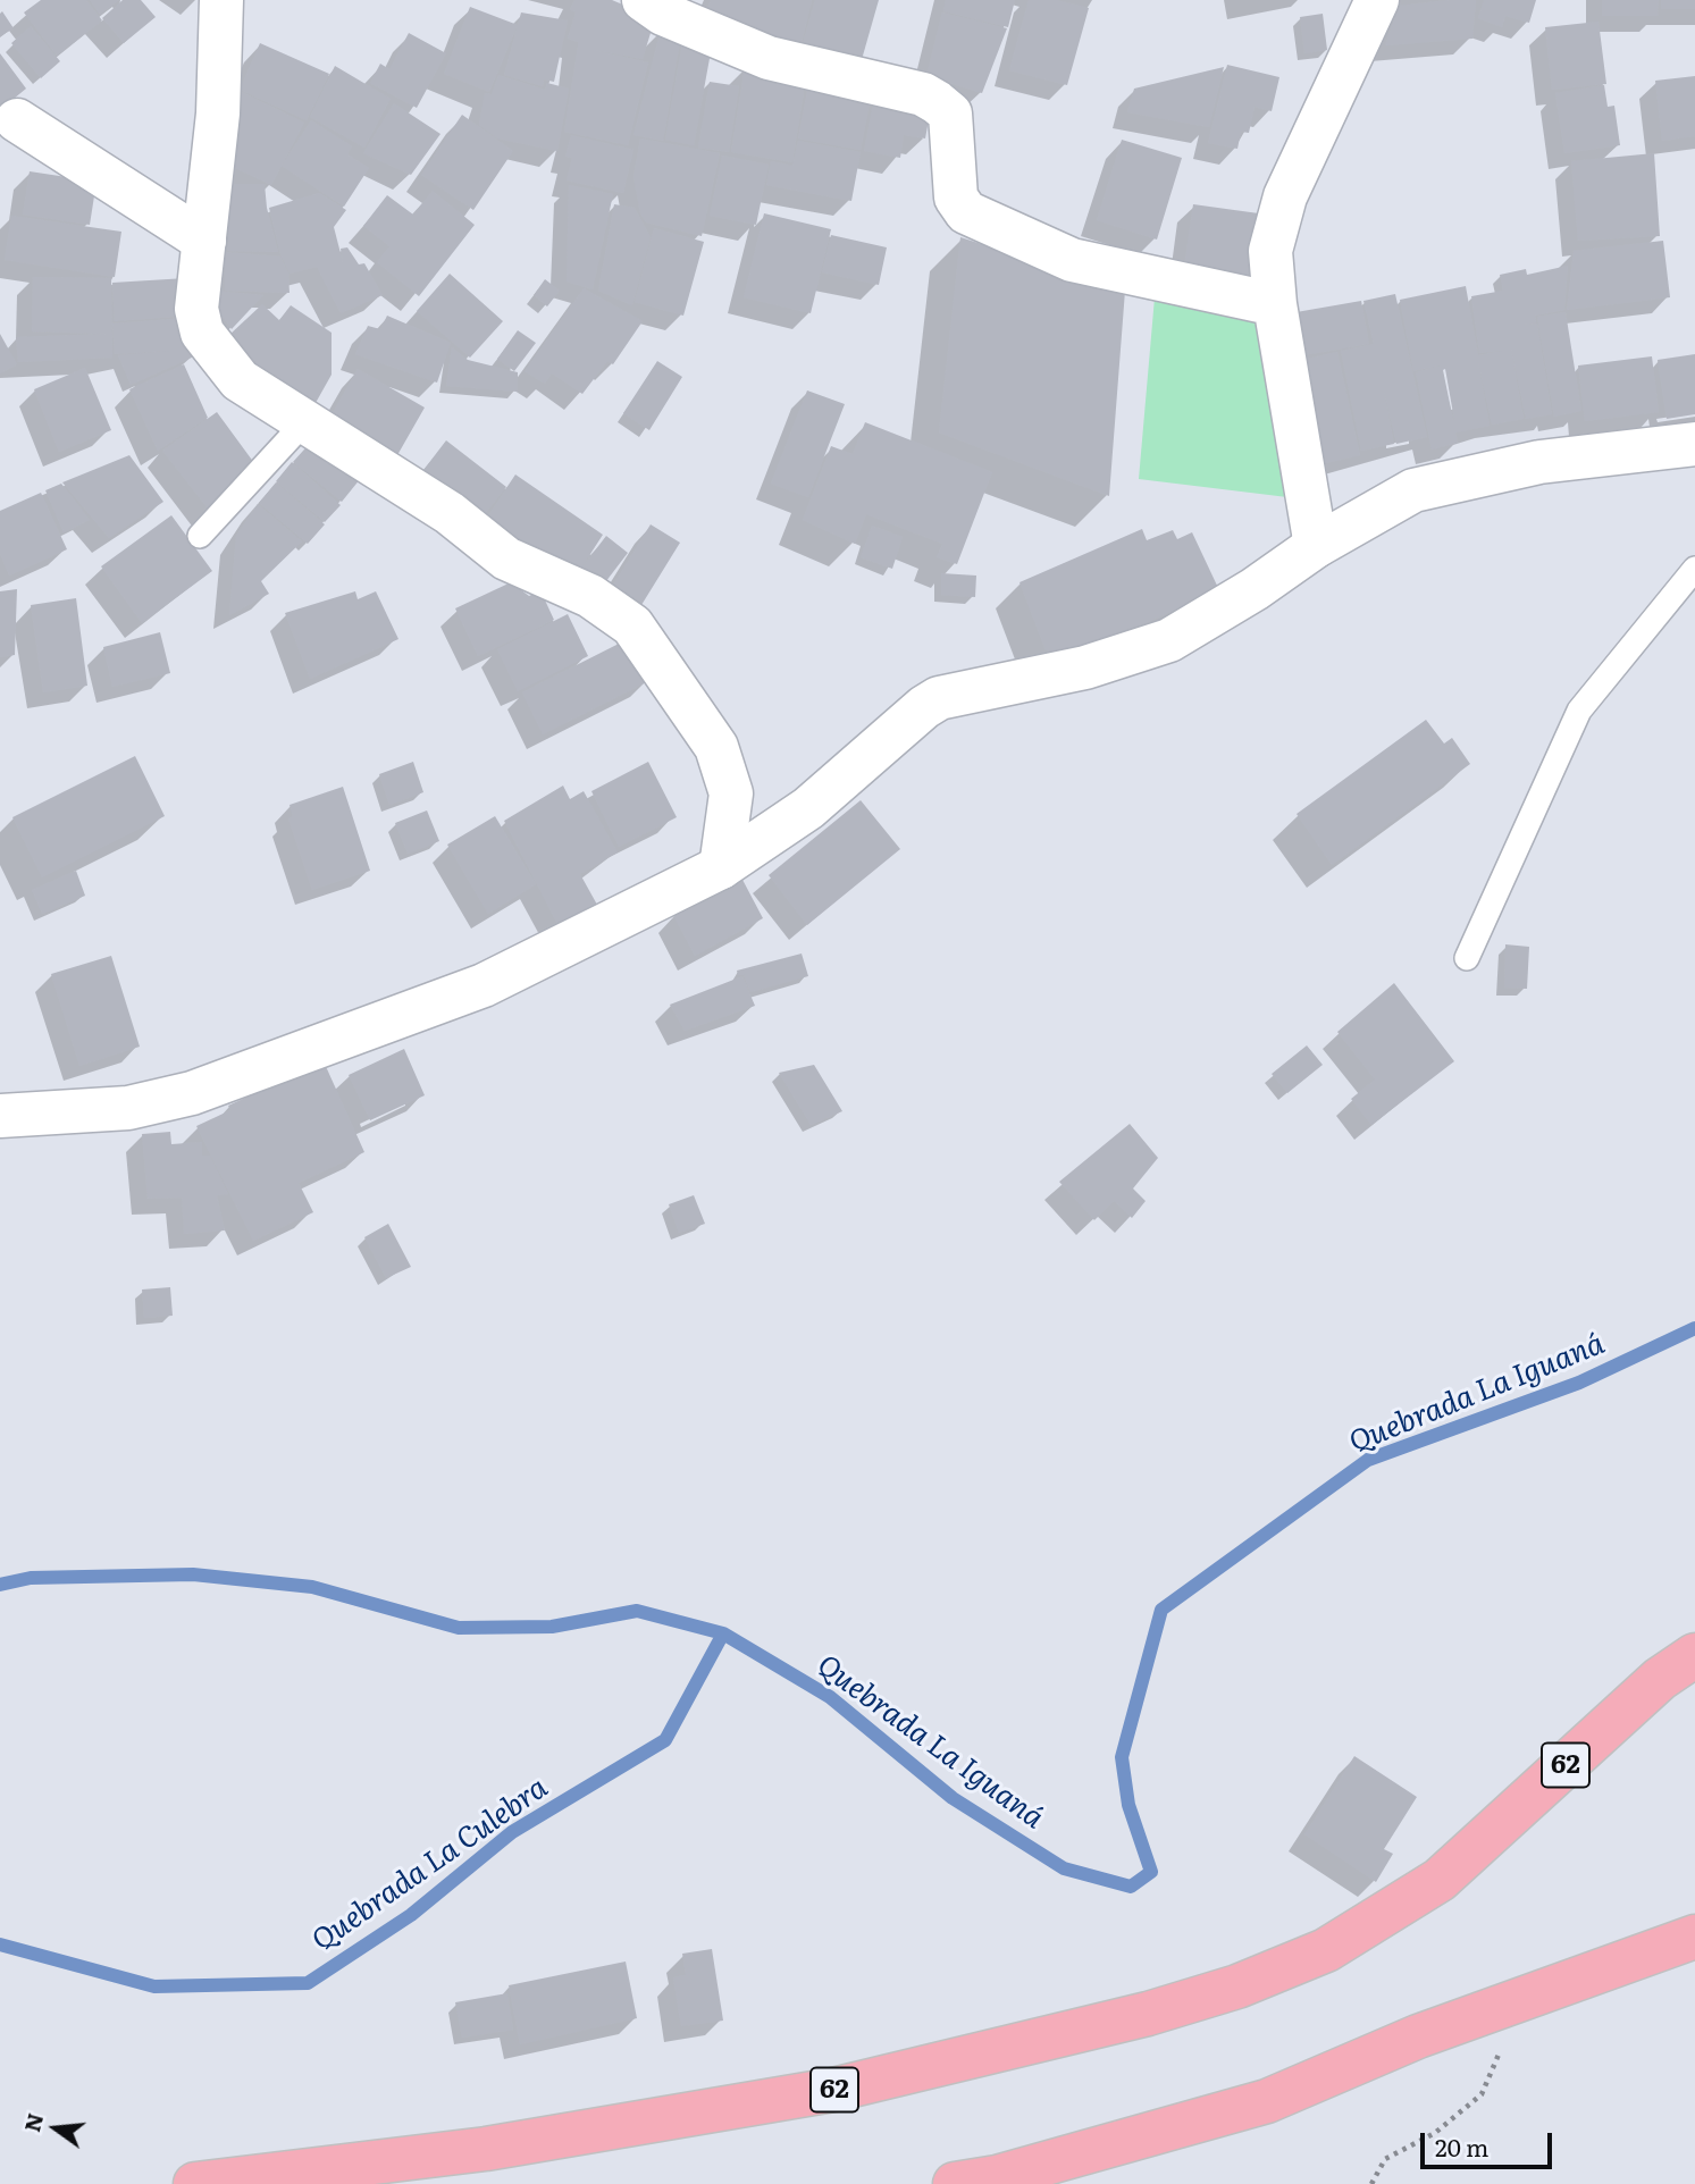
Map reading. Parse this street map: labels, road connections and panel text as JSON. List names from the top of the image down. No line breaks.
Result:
{"streets":{"highway":["62"]},"water":["Quebrada La Iguaná","Quebrada La Culebra"],"scale_bar":"20 m","north":"left"}
